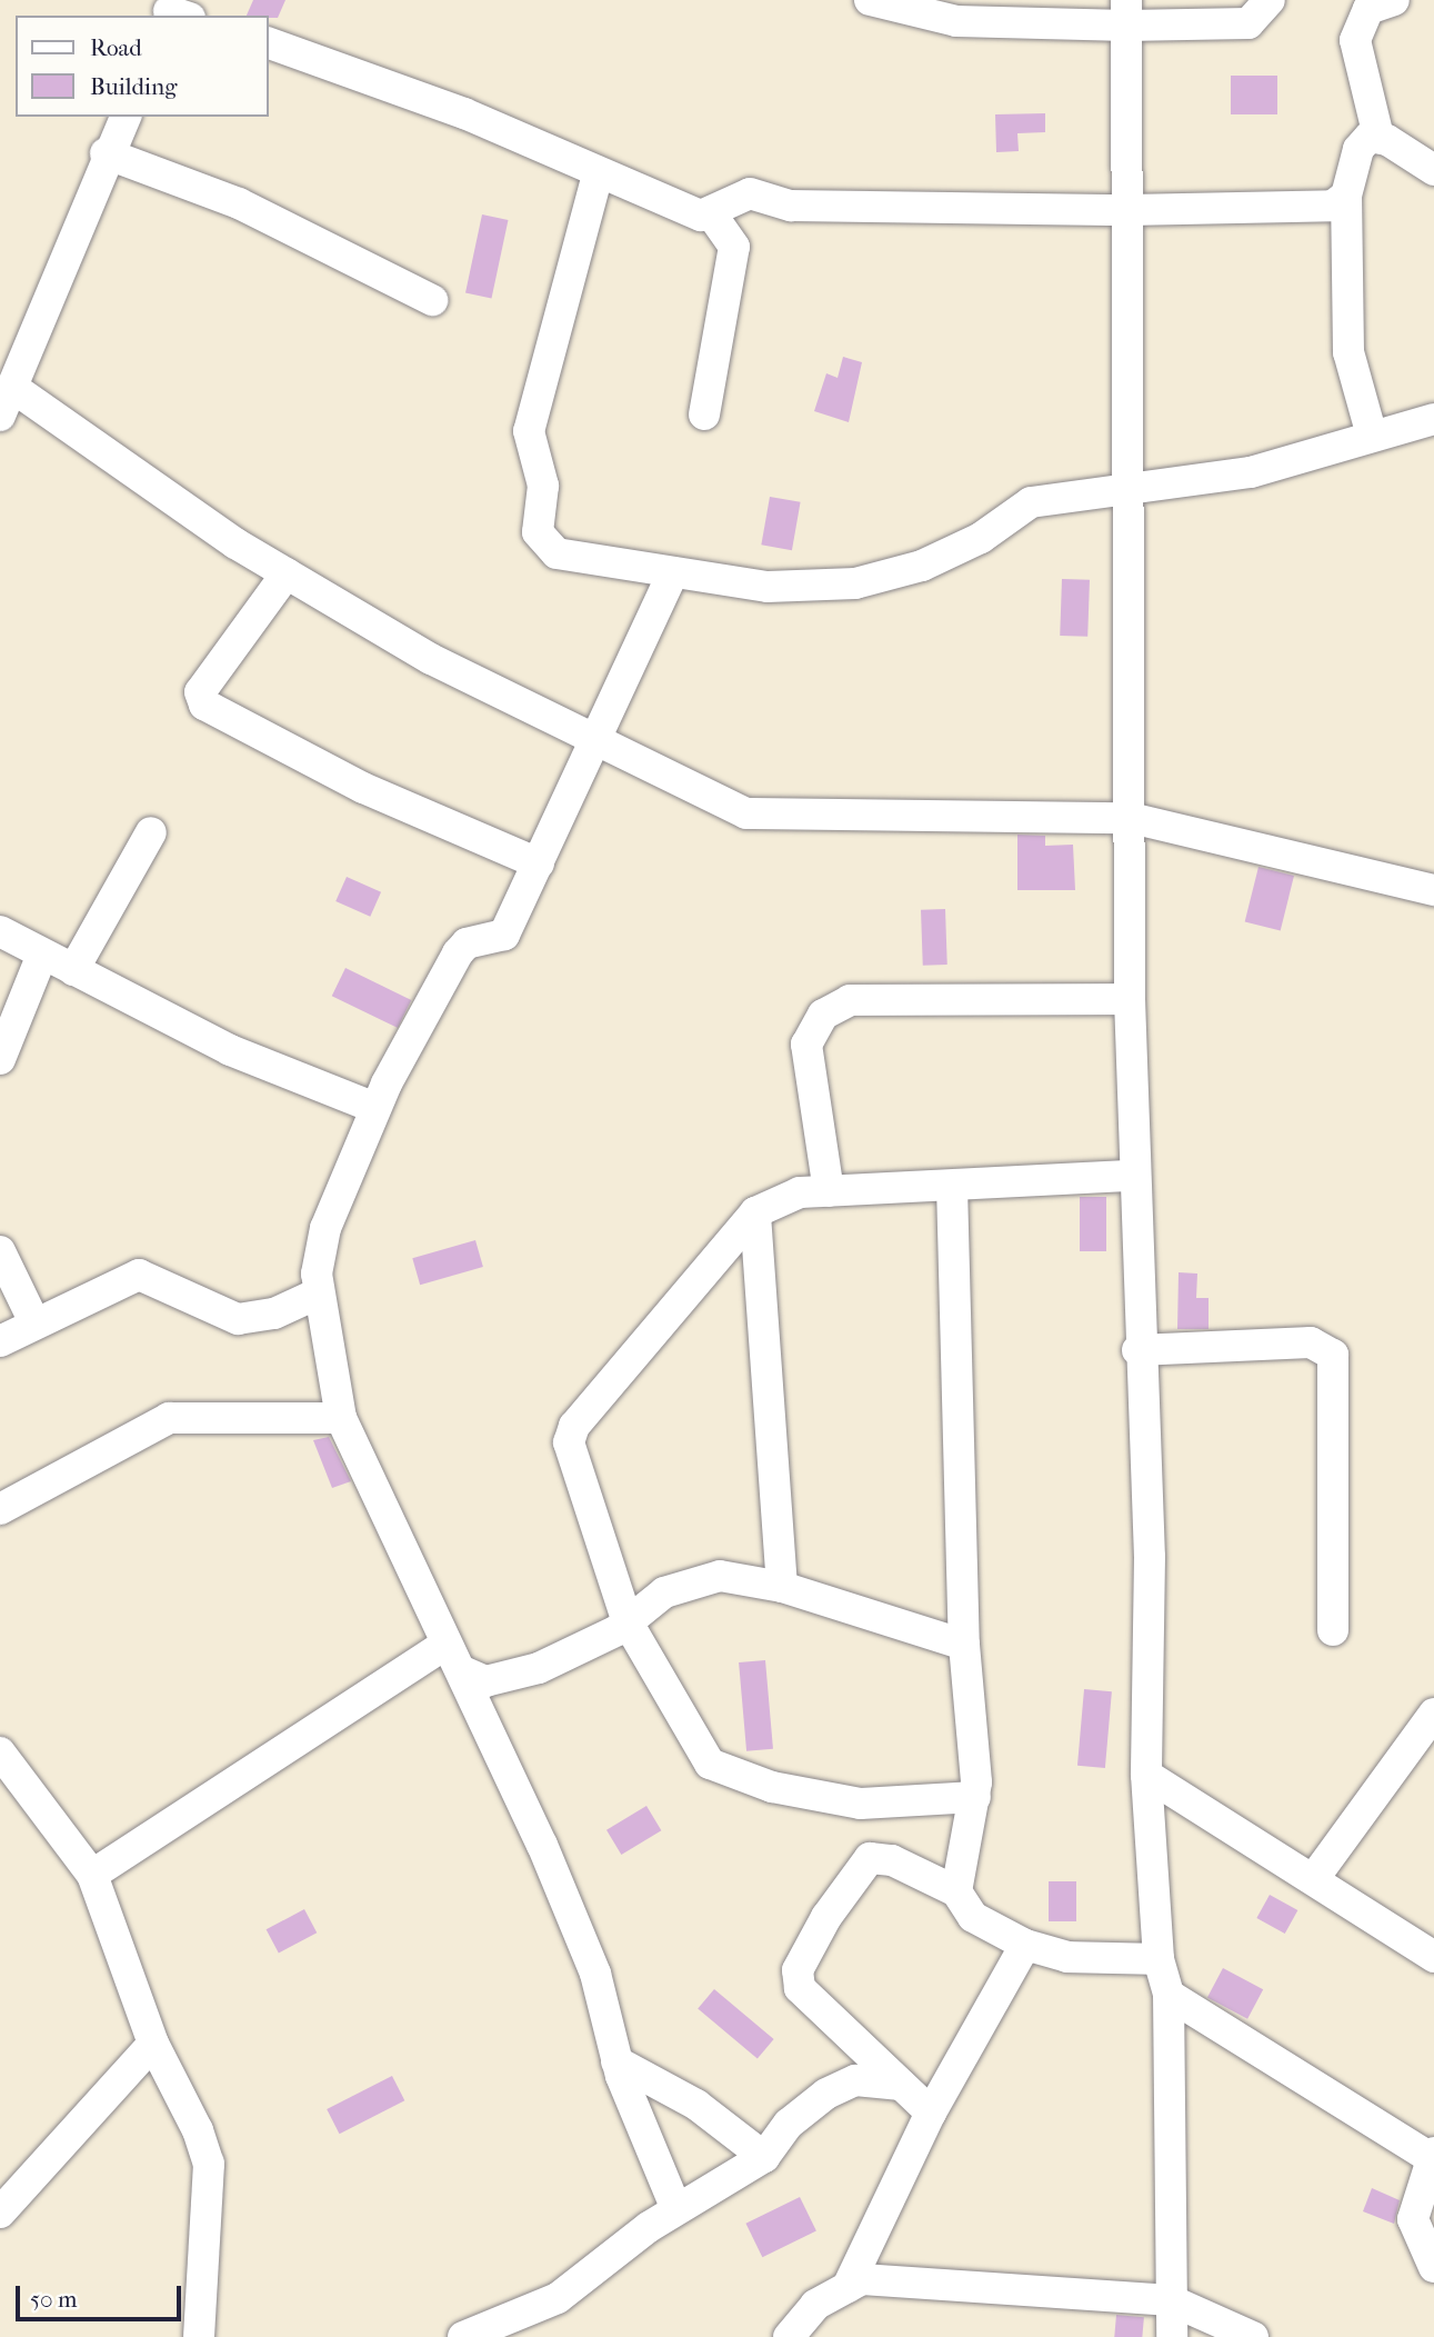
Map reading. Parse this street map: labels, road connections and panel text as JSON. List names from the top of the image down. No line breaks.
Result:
{"legend":["Road","Building"],"scale_bar":"50 m"}
